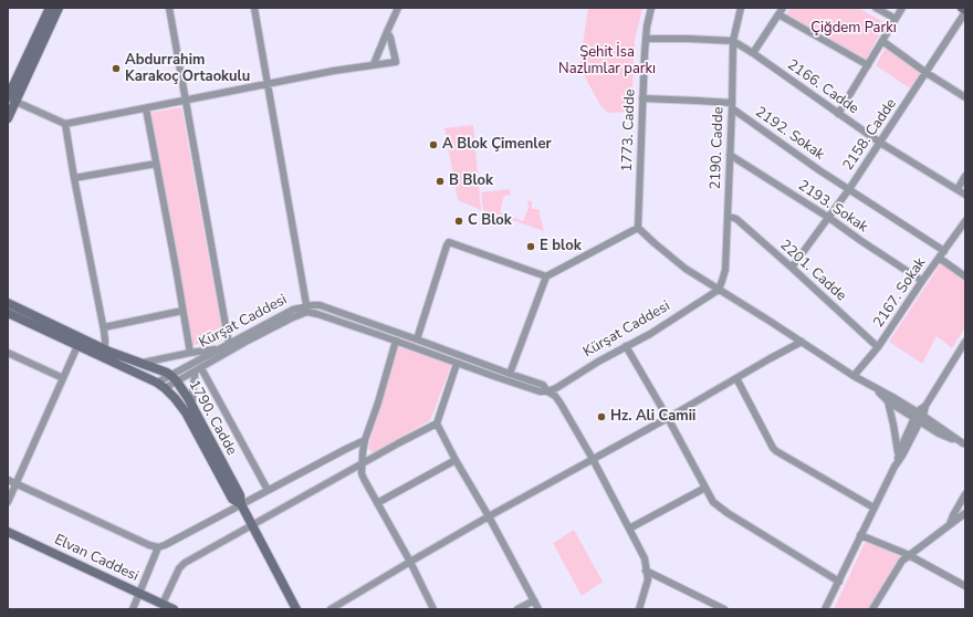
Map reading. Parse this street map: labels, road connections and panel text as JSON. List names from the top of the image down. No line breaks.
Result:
{"streets":{"street":["2166. Cadde","1773. Cadde","2192. Sokak","2158. Cadde","2190. Cadde","2193. Sokak","2201. Cadde","2167. Sokak","Kürşat Caddesi","1790. Cadde","Elvan Caddesi"]},"crossings":[["2166. Cadde","2158. Cadde"],["2166. Cadde","2190. Cadde"],["2192. Sokak","2158. Cadde"],["2192. Sokak","2190. Cadde"],["2192. Sokak","2167. Sokak"],["2158. Cadde","2193. Sokak"],["2158. Cadde","2201. Cadde"],["2190. Cadde","2193. Sokak"],["2190. Cadde","2201. Cadde"],["2190. Cadde","Kürşat Caddesi"],["2193. Sokak","2167. Sokak"],["2201. Cadde","2167. Sokak"],["Kürşat Caddesi","1790. Cadde"]],"parks":["Çiğdem Parkı","Şehit İsa Nazlımlar parkı"],"places":["Abdurrahim Karakoç Ortaokulu","A Blok Çimenler","B Blok","C Blok","E blok","Hz. Ali Camii"]}
